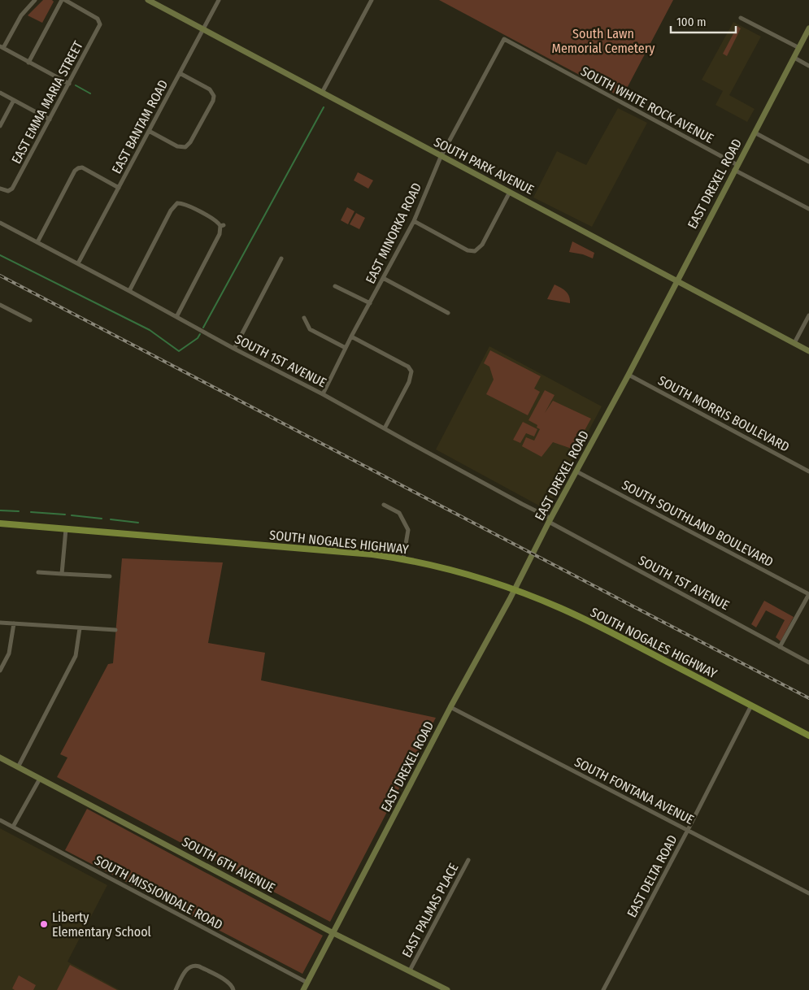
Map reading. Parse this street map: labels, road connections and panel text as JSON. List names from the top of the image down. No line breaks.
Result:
{"streets":{"main road":["SOUTH NOGALES HIGHWAY"],"street":["EAST EMMA MARIA STREET","SOUTH WHITE ROCK AVENUE","EAST BANTAM ROAD","SOUTH PARK AVENUE","EAST DREXEL ROAD","EAST MINORKA ROAD","SOUTH 1ST AVENUE","SOUTH MORRIS BOULEVARD","SOUTH SOUTHLAND BOULEVARD","SOUTH FONTANA AVENUE","SOUTH 6TH AVENUE","EAST DELTA ROAD","SOUTH MISSIONDALE ROAD","EAST PALMAS PLACE"]},"crossings":[["SOUTH WHITE ROCK AVENUE","EAST DREXEL ROAD"],["SOUTH WHITE ROCK AVENUE","EAST MINORKA ROAD"],["EAST BANTAM ROAD","SOUTH PARK AVENUE"],["EAST BANTAM ROAD","SOUTH 1ST AVENUE"],["SOUTH PARK AVENUE","EAST DREXEL ROAD"],["SOUTH PARK AVENUE","EAST MINORKA ROAD"],["EAST DREXEL ROAD","SOUTH 1ST AVENUE"],["EAST DREXEL ROAD","SOUTH MORRIS BOULEVARD"],["EAST DREXEL ROAD","SOUTH SOUTHLAND BOULEVARD"],["EAST DREXEL ROAD","SOUTH NOGALES HIGHWAY"],["EAST DREXEL ROAD","SOUTH FONTANA AVENUE"],["EAST DREXEL ROAD","SOUTH 6TH AVENUE"],["EAST DREXEL ROAD","SOUTH MISSIONDALE ROAD"],["EAST MINORKA ROAD","SOUTH 1ST AVENUE"],["SOUTH NOGALES HIGHWAY","EAST DELTA ROAD"],["SOUTH FONTANA AVENUE","EAST DELTA ROAD"],["SOUTH 6TH AVENUE","EAST PALMAS PLACE"]],"parks":["South Lawn Memorial Cemetery"],"places":["Liberty Elementary School"],"scale_bar":"100 m"}
